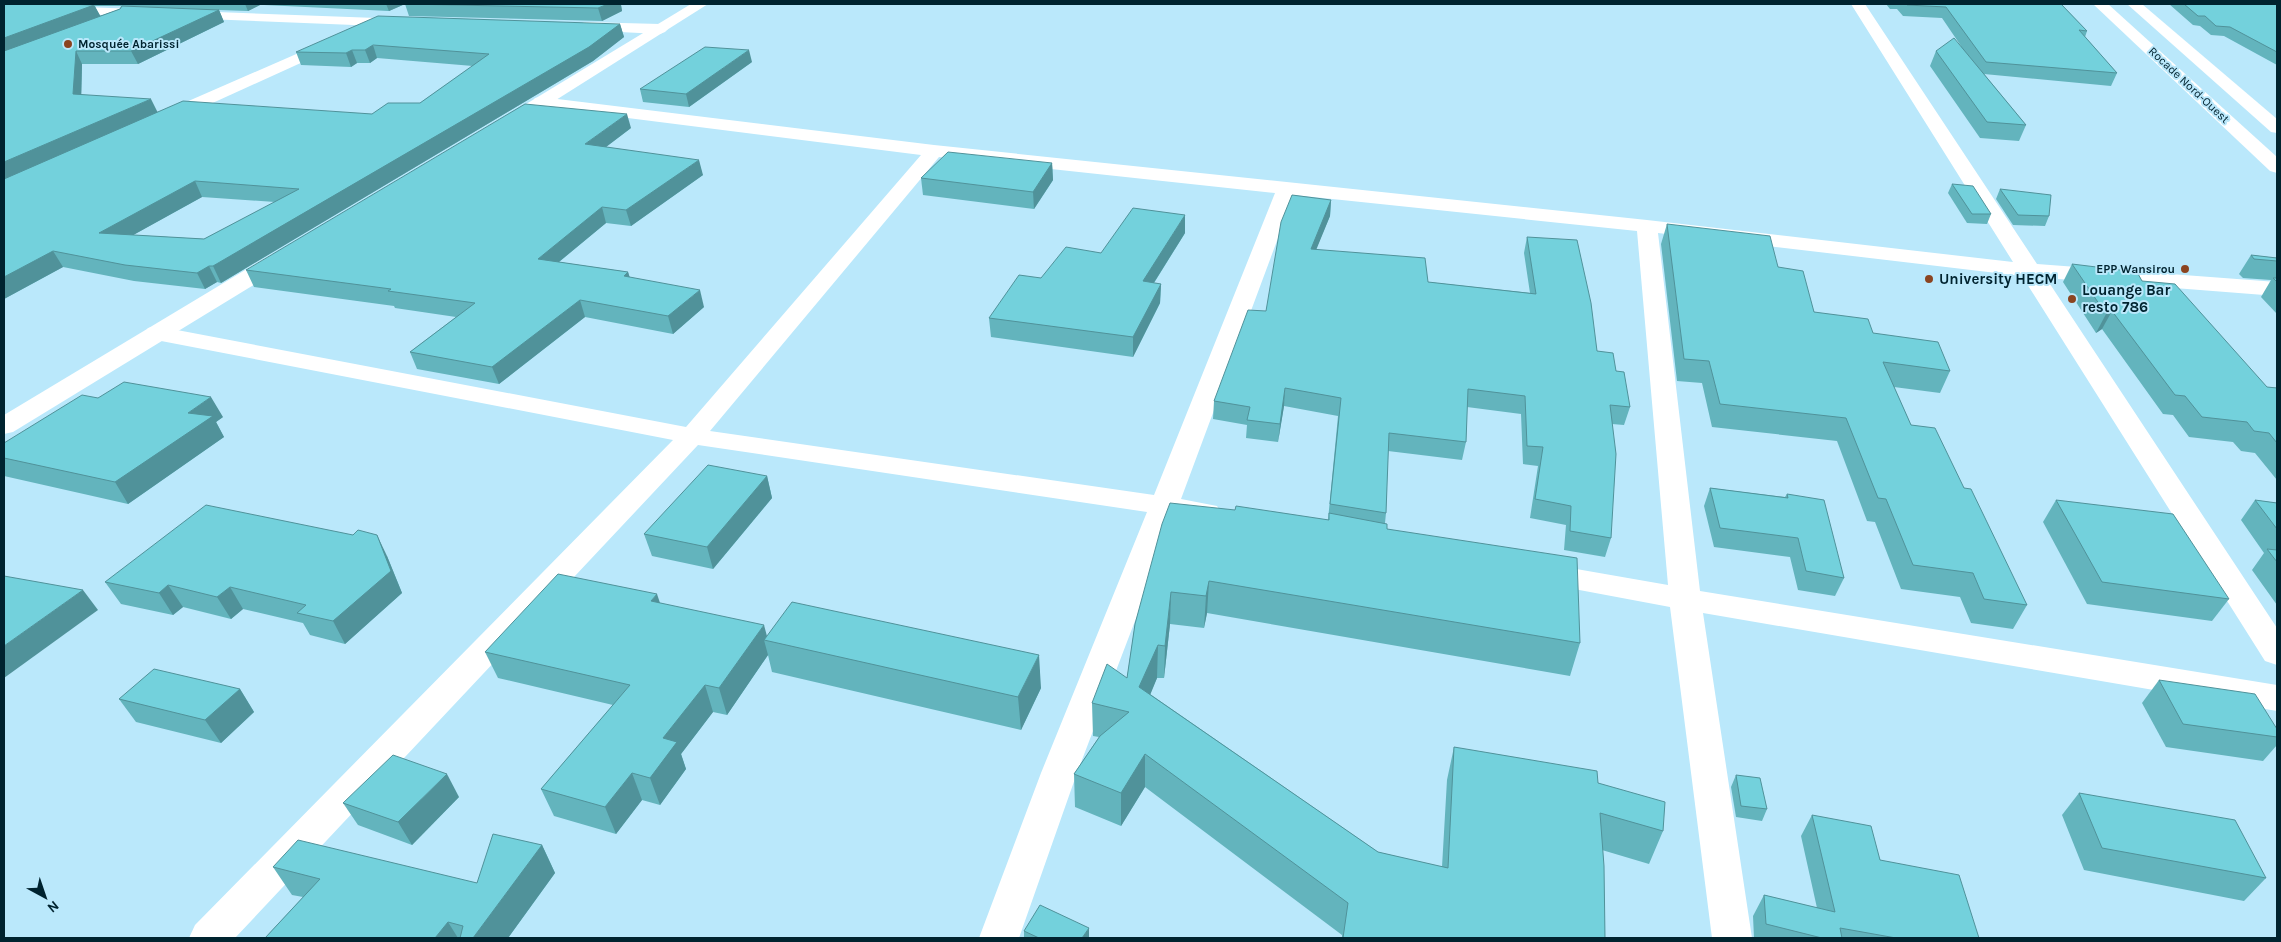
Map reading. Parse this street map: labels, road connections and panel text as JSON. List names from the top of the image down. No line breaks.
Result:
{"streets":{"street":["Rocade Nord-Ouest"]},"places":["Mosquée Abarissi","EPP Wansirou","University HECM","Louange Bar resto 786"],"north":"bottom right"}
